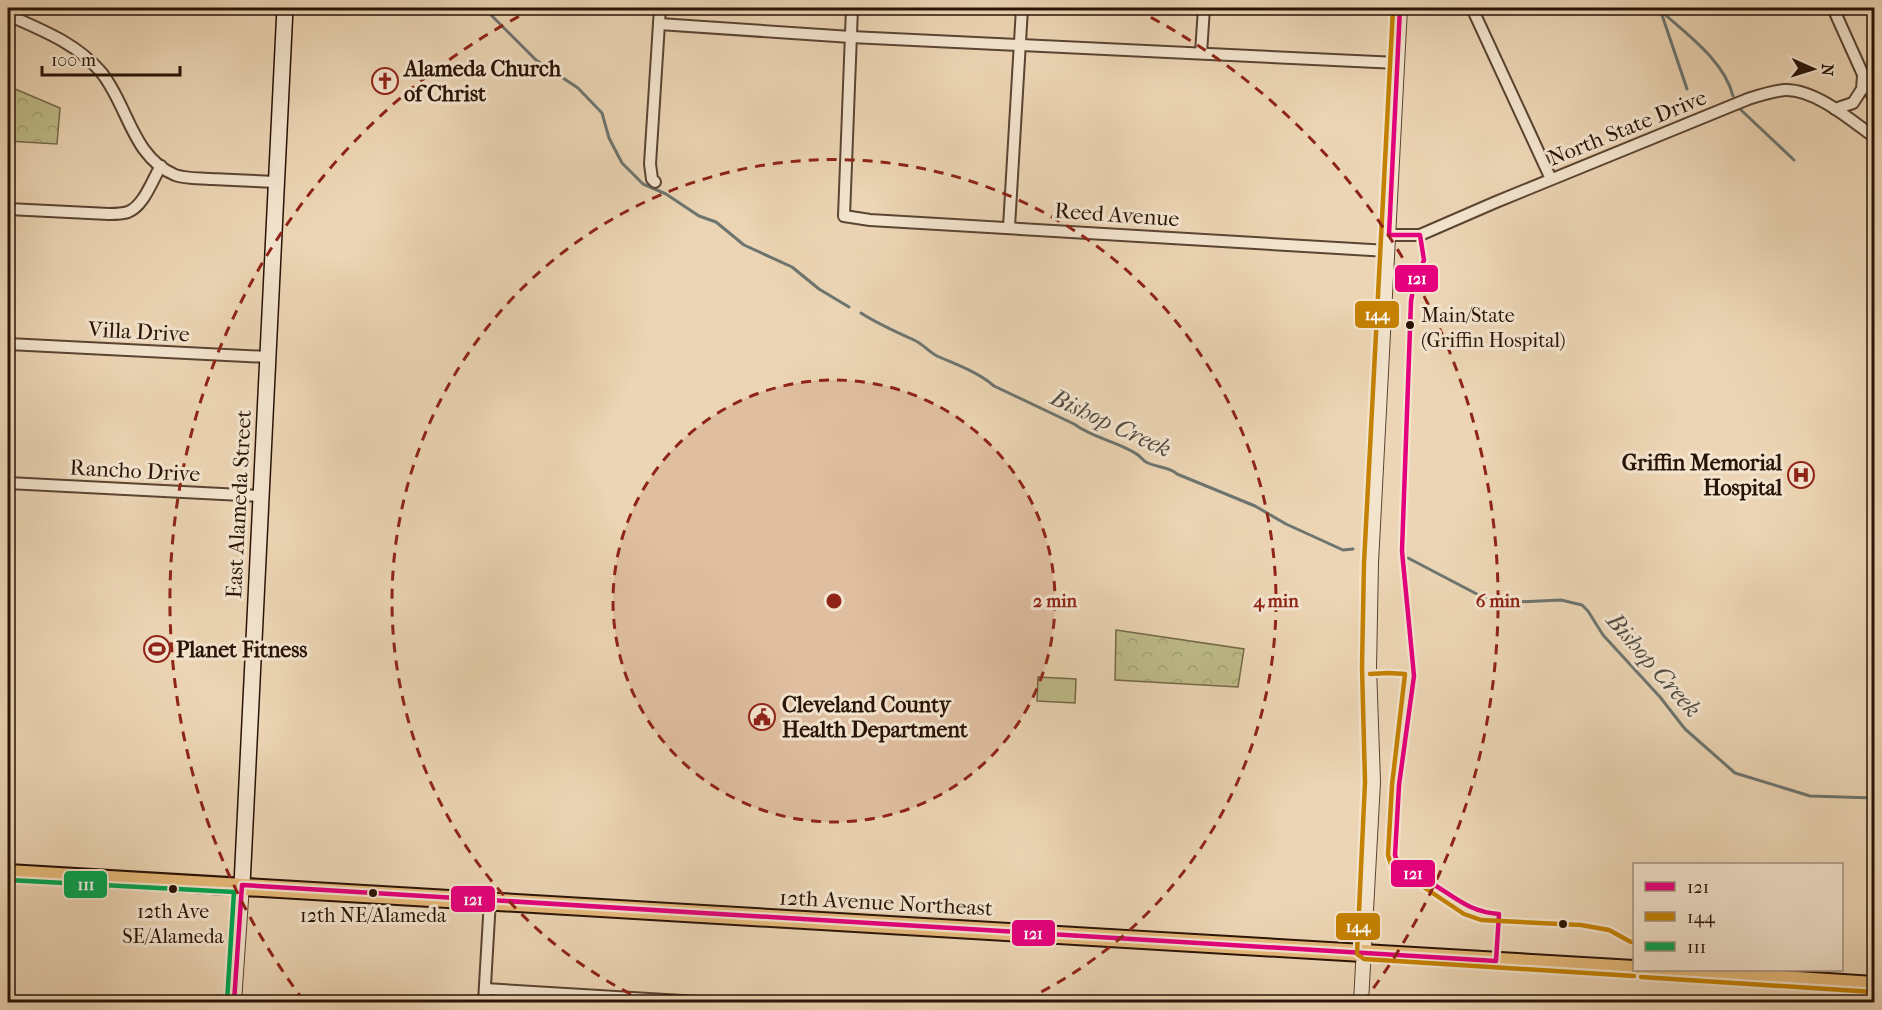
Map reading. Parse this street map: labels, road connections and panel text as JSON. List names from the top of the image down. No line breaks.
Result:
{"streets":{"main road":["East Alameda Street","12th Avenue Northeast"],"street":["North State Drive","Reed Avenue","Villa Drive","Rancho Drive"]},"crossings":[["Villa Drive","East Alameda Street"],["Rancho Drive","East Alameda Street"],["East Alameda Street","12th Avenue Northeast"]],"water":["Bishop Creek"],"places":{"church":["Alameda Church of Christ"],"other":["Main/State (Griffin Hospital)","12th Ave SE/Alameda","12th NE/Alameda"],"hospital":["Griffin Memorial Hospital"],"sports":["Planet Fitness"],"public building":["Cleveland County Health Department"]},"lines":["transit line 121","transit line 144","transit line 111"],"legend":["121","144","111"],"scale_bar":"100 m","north":"right","rings":["2 min","4 min","6 min"]}
